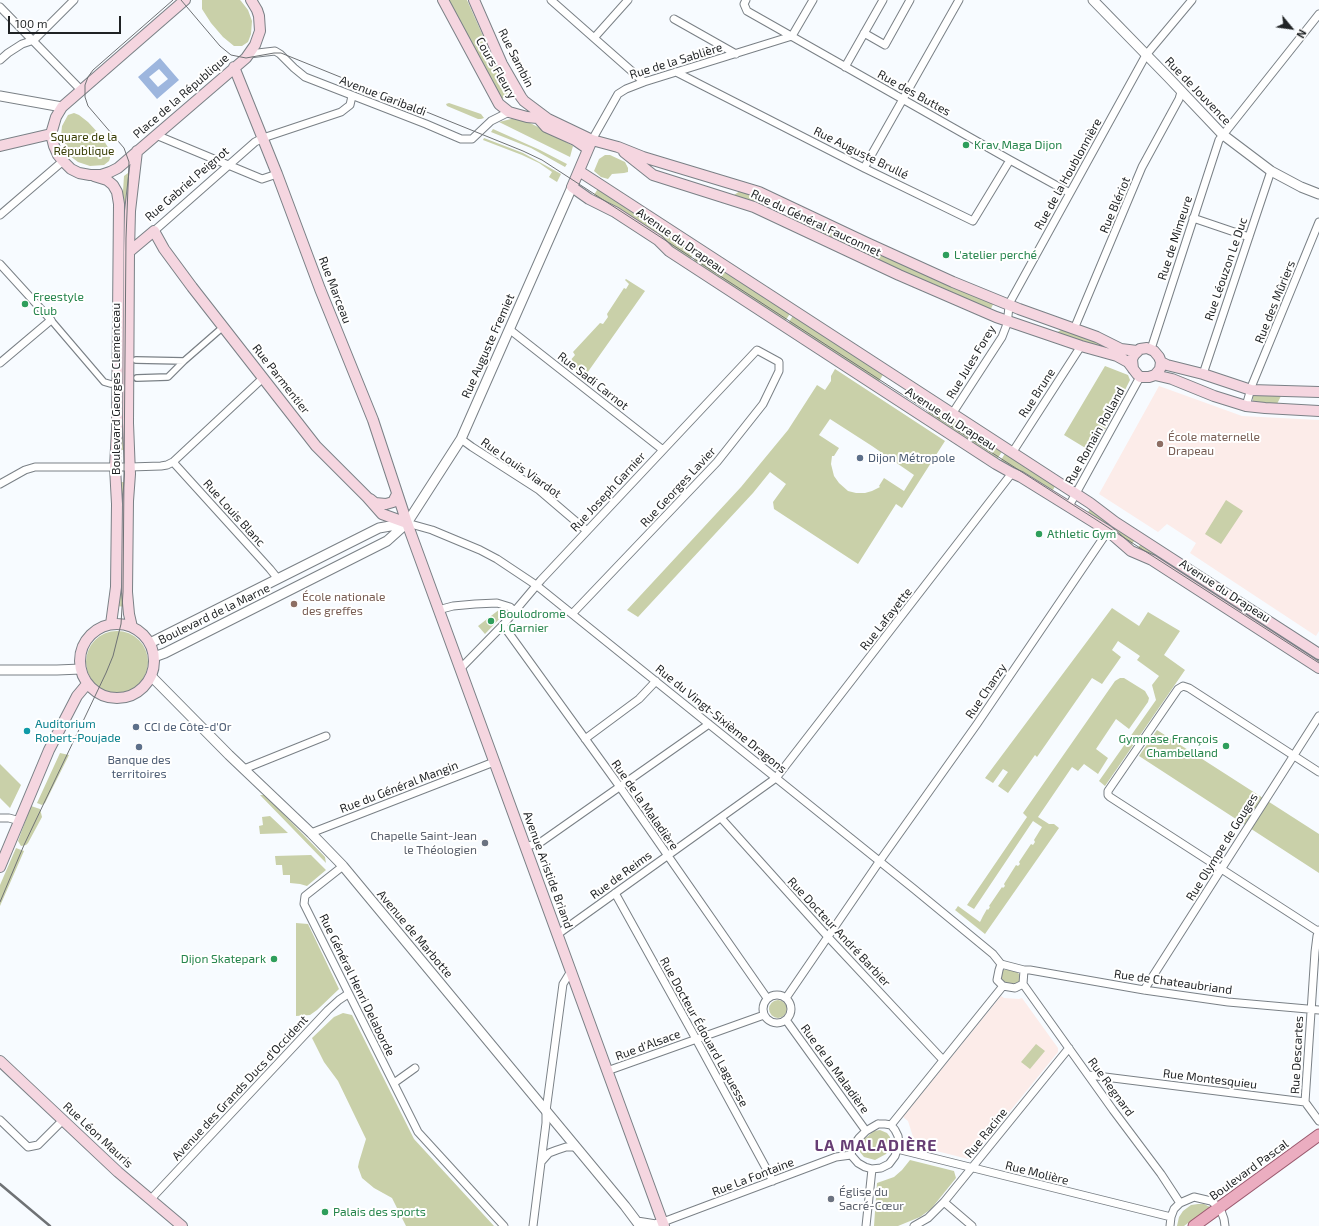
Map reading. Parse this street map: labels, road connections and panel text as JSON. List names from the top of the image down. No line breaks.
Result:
{"streets":{"main road":["Rue Sambin","Cours Fleury","Place de la République","Rue Gabriel Peignot","Rue du Général Fauconnet","Avenue du Drapeau","Rue Marceau","Rue Auguste Fremiet","Rue Parmentier","Boulevard Georges Clemenceau","Avenue Aristide Briand","Rue Léon Mauris","Boulevard Pascal"],"street":["Rue de la Sablière","Rue de Jouvence","Rue des Buttes","Avenue Garibaldi","Rue Auguste Brullé","Rue de la Houblonnière","Rue Blériot","Rue de Mimeure","Rue Léouzon Le Duc","Rue des Mûriers","Rue Jules Forey","Rue Sadi Carnot","Rue Brune","Rue Romain Rolland","Rue Louis Viardot","Rue Georges Lavier","Rue Joseph Garnier","Rue Louis Blanc","Boulevard de la Marne","Rue Lafayette","Rue Chanzy","Rue du Vingt-Sixième Dragons","Rue du Général Mangin","Rue de la Maladière","Rue Olympe de Gouges","Rue de Reims","Rue Docteur André Barbier","Avenue de Marbotte","Rue de Chateaubriand","Rue Général Henri Delaborde","Rue Docteur Édouard Laguesse","Rue d'Alsace","Rue Descartes","Rue Montesquieu","Rue Regnard","Avenue des Grands Ducs d'Occident","Rue Racine","Rue Molière","Rue La Fontaine"]},"crossings":[["Rue Sambin","Rue de la Sablière"],["Rue Sambin","Cours Fleury"],["Rue Sambin","Rue du Général Fauconnet"],["Rue Sambin","Rue Auguste Fremiet"],["Rue de la Sablière","Rue des Buttes"],["Rue de la Sablière","Rue Auguste Brullé"],["Rue de la Sablière","Rue du Général Fauconnet"],["Rue de la Sablière","Rue Auguste Fremiet"],["Cours Fleury","Avenue Garibaldi"],["Rue de Jouvence","Rue de la Houblonnière"],["Rue de Jouvence","Rue Blériot"],["Rue de Jouvence","Rue de Mimeure"],["Rue de Jouvence","Rue Léouzon Le Duc"],["Rue des Buttes","Rue Auguste Brullé"],["Rue des Buttes","Rue de la Houblonnière"],["Place de la République","Avenue Garibaldi"],["Place de la République","Rue Marceau"],["Place de la République","Boulevard Georges Clemenceau"],["Avenue Garibaldi","Rue Gabriel Peignot"],["Rue de la Houblonnière","Rue du Général Fauconnet"],["Rue Gabriel Peignot","Rue Marceau"],["Rue Gabriel Peignot","Rue Parmentier"],["Rue Gabriel Peignot","Boulevard Georges Clemenceau"],["Rue Blériot","Rue du Général Fauconnet"],["Rue du Général Fauconnet","Rue de Mimeure"],["Rue du Général Fauconnet","Rue Auguste Fremiet"],["Rue du Général Fauconnet","Rue Jules Forey"],["Rue du Général Fauconnet","Rue Brune"],["Rue du Général Fauconnet","Rue Romain Rolland"],["Rue de Mimeure","Rue Romain Rolland"],["Avenue du Drapeau","Rue Auguste Fremiet"],["Avenue du Drapeau","Rue Jules Forey"],["Avenue du Drapeau","Rue Brune"],["Avenue du Drapeau","Rue Romain Rolland"],["Avenue du Drapeau","Rue Lafayette"],["Avenue du Drapeau","Rue Chanzy"],["Rue Marceau","Rue Auguste Fremiet"],["Rue Marceau","Rue Parmentier"],["Rue Marceau","Boulevard de la Marne"],["Rue Marceau","Rue du Vingt-Sixième Dragons"],["Rue Marceau","Avenue Aristide Briand"],["Rue Auguste Fremiet","Rue Parmentier"],["Rue Auguste Fremiet","Rue Sadi Carnot"],["Rue Auguste Fremiet","Rue Louis Viardot"],["Rue Auguste Fremiet","Boulevard de la Marne"],["Rue Auguste Fremiet","Rue du Vingt-Sixième Dragons"],["Rue Auguste Fremiet","Avenue Aristide Briand"],["Rue Parmentier","Boulevard de la Marne"],["Rue Parmentier","Rue du Vingt-Sixième Dragons"],["Rue Parmentier","Avenue Aristide Briand"],["Rue Sadi Carnot","Rue Joseph Garnier"],["Boulevard Georges Clemenceau","Boulevard de la Marne"],["Boulevard Georges Clemenceau","Avenue de Marbotte"],["Rue Louis Viardot","Rue Joseph Garnier"],["Rue Georges Lavier","Rue Joseph Garnier"],["Rue Georges Lavier","Rue du Vingt-Sixième Dragons"],["Rue Joseph Garnier","Rue du Vingt-Sixième Dragons"],["Rue Joseph Garnier","Rue de la Maladière"],["Rue Joseph Garnier","Avenue Aristide Briand"],["Rue Louis Blanc","Boulevard de la Marne"],["Boulevard de la Marne","Rue du Vingt-Sixième Dragons"],["Boulevard de la Marne","Avenue Aristide Briand"],["Boulevard de la Marne","Avenue de Marbotte"],["Rue Lafayette","Rue du Vingt-Sixième Dragons"],["Rue Lafayette","Rue de Reims"],["Rue Chanzy","Rue du Vingt-Sixième Dragons"],["Rue du Vingt-Sixième Dragons","Avenue Aristide Briand"],["Rue du Vingt-Sixième Dragons","Rue de Reims"],["Rue du Vingt-Sixième Dragons","Rue de Chateaubriand"],["Rue du Vingt-Sixième Dragons","Rue Regnard"],["Rue du Général Mangin","Avenue Aristide Briand"],["Rue du Général Mangin","Avenue de Marbotte"],["Rue de la Maladière","Rue de Reims"],["Rue de la Maladière","Rue d'Alsace"],["Rue de la Maladière","Rue Molière"],["Rue de la Maladière","Rue La Fontaine"],["Rue Olympe de Gouges","Rue de Chateaubriand"],["Avenue Aristide Briand","Rue de Reims"],["Avenue Aristide Briand","Rue d'Alsace"],["Avenue Aristide Briand","Rue La Fontaine"],["Rue de Reims","Rue Docteur André Barbier"],["Rue de Reims","Rue Docteur Édouard Laguesse"],["Avenue de Marbotte","Rue Général Henri Delaborde"],["Rue de Chateaubriand","Rue Descartes"],["Rue de Chateaubriand","Rue Regnard"],["Rue Général Henri Delaborde","Avenue des Grands Ducs d'Occident"],["Rue Docteur Édouard Laguesse","Rue d'Alsace"],["Rue Docteur Édouard Laguesse","Rue La Fontaine"],["Rue Descartes","Rue Montesquieu"],["Rue Montesquieu","Rue Regnard"],["Rue Regnard","Rue Racine"],["Avenue des Grands Ducs d'Occident","Rue Léon Mauris"],["Rue Racine","Rue Molière"],["Rue Molière","Rue La Fontaine"]],"districts":["LA MALADIÈRE"],"parks":["Square de la République"],"places":["Krav Maga Dijon","L'atelier perché","Freestyle Club","École maternelle Drapeau","Dijon Métropole","Athletic Gym","École nationale des greffes","Boulodrome J. Garnier","CCI de Côte-d'Or","Auditorium Robert-Poujade","Gymnase François Chambelland","Banque des territoires","Chapelle Saint-Jean le Théologien","Dijon Skatepark","Église du Sacré-Cœur","Palais des sports"],"scale_bar":"100 m","north":"bottom right"}
